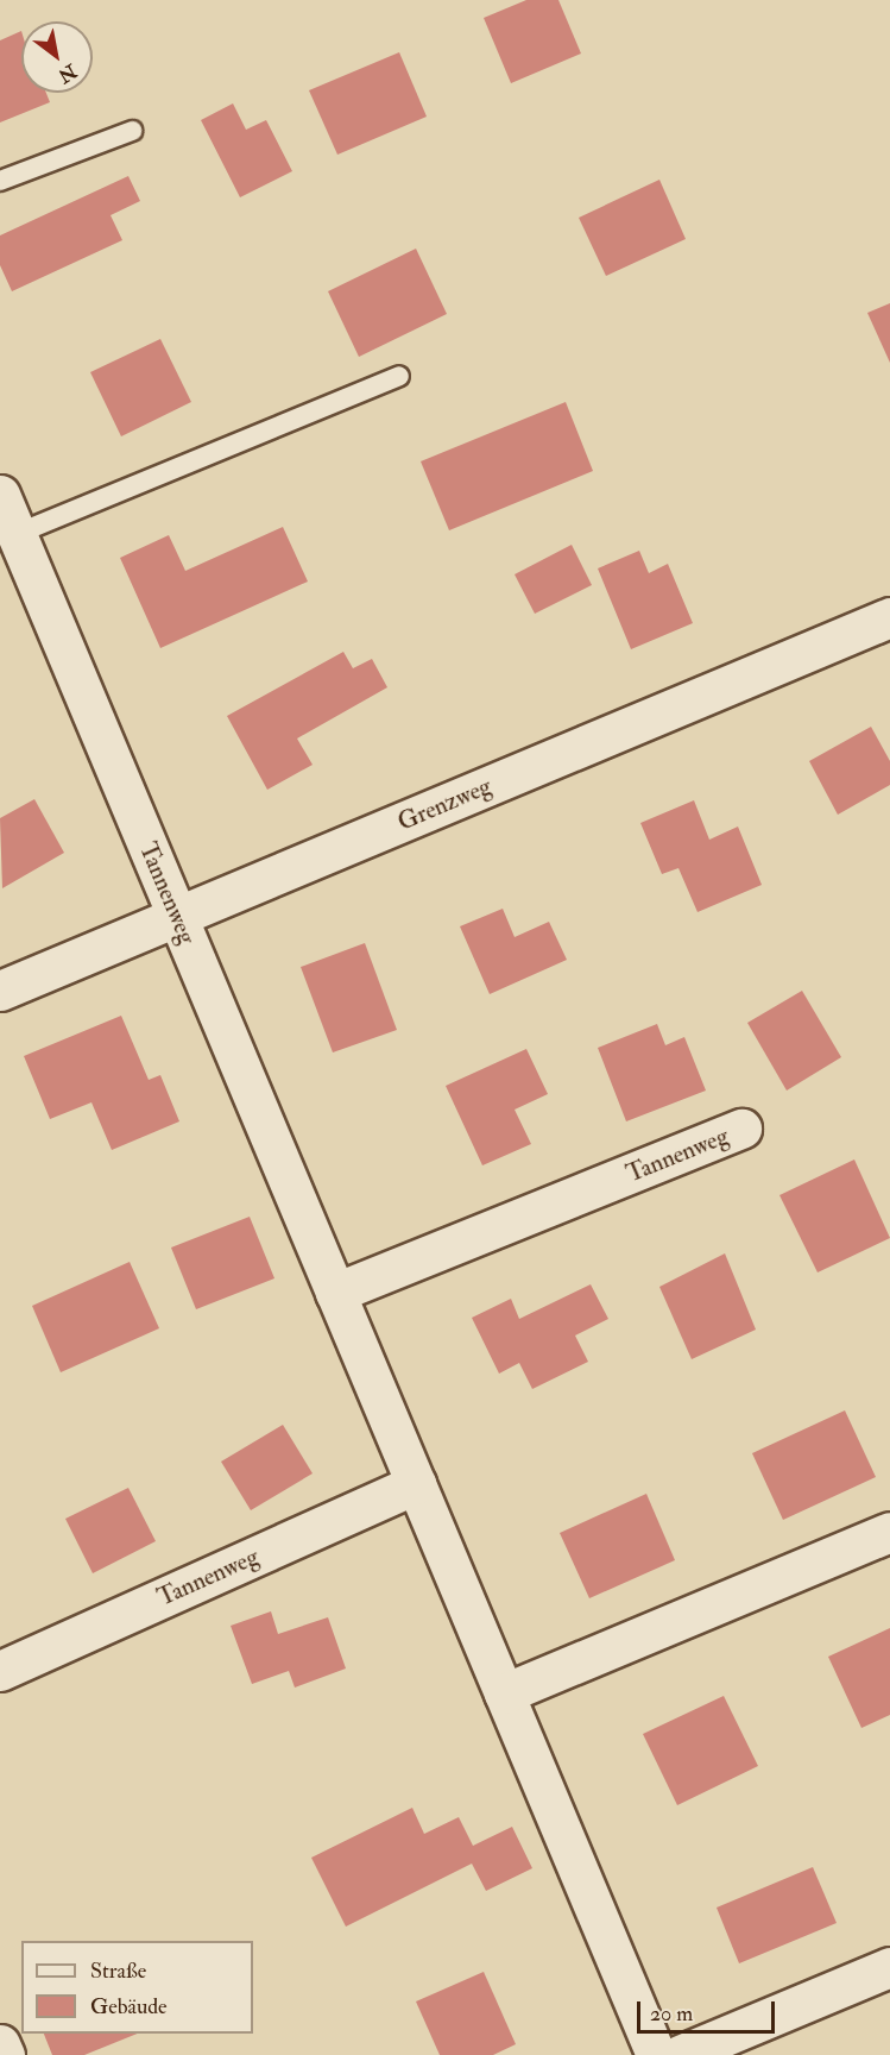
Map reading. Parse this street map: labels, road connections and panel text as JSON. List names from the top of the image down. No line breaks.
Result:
{"streets":{"street":["Grenzweg","Tannenweg"]},"crossings":[["Grenzweg","Tannenweg"]],"legend":["Straße","Gebäude"],"scale_bar":"20 m","north":"bottom right"}
